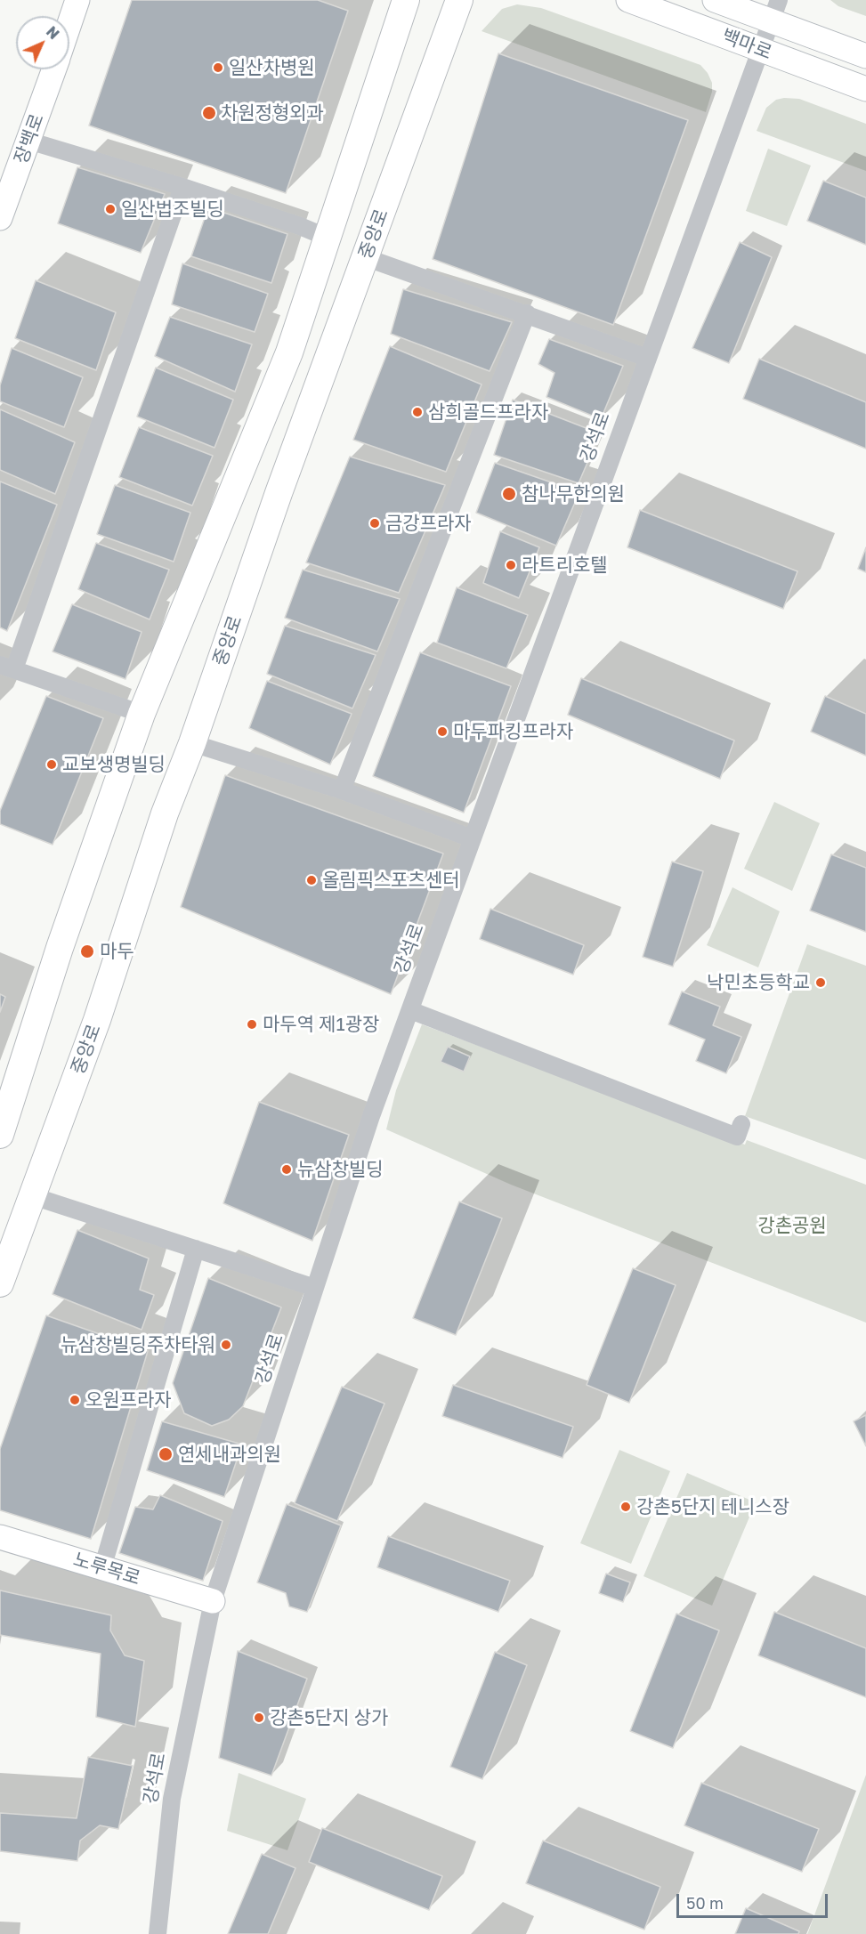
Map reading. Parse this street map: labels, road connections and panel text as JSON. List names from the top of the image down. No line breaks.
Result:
{"streets":{"main road":["중앙로"],"street":["백마로","장백로","강석로","노루목로"]},"crossings":[["백마로","강석로"],["강석로","노루목로"]],"parks":["강촌공원"],"places":["일산차병원","차원정형외과","일산법조빌딩","삼희골드프라자","참나무한의원","금강프라자","라트리호텔","마두파킹프라자","교보생명빌딩","올림픽스포츠센터","마두","낙민초등학교","마두역 제1광장","뉴삼창빌딩","뉴삼창빌딩주차타워","오원프라자","연세내과의원","강촌5단지 테니스장","강촌5단지 상가"],"scale_bar":"50 m","north":"top right"}
